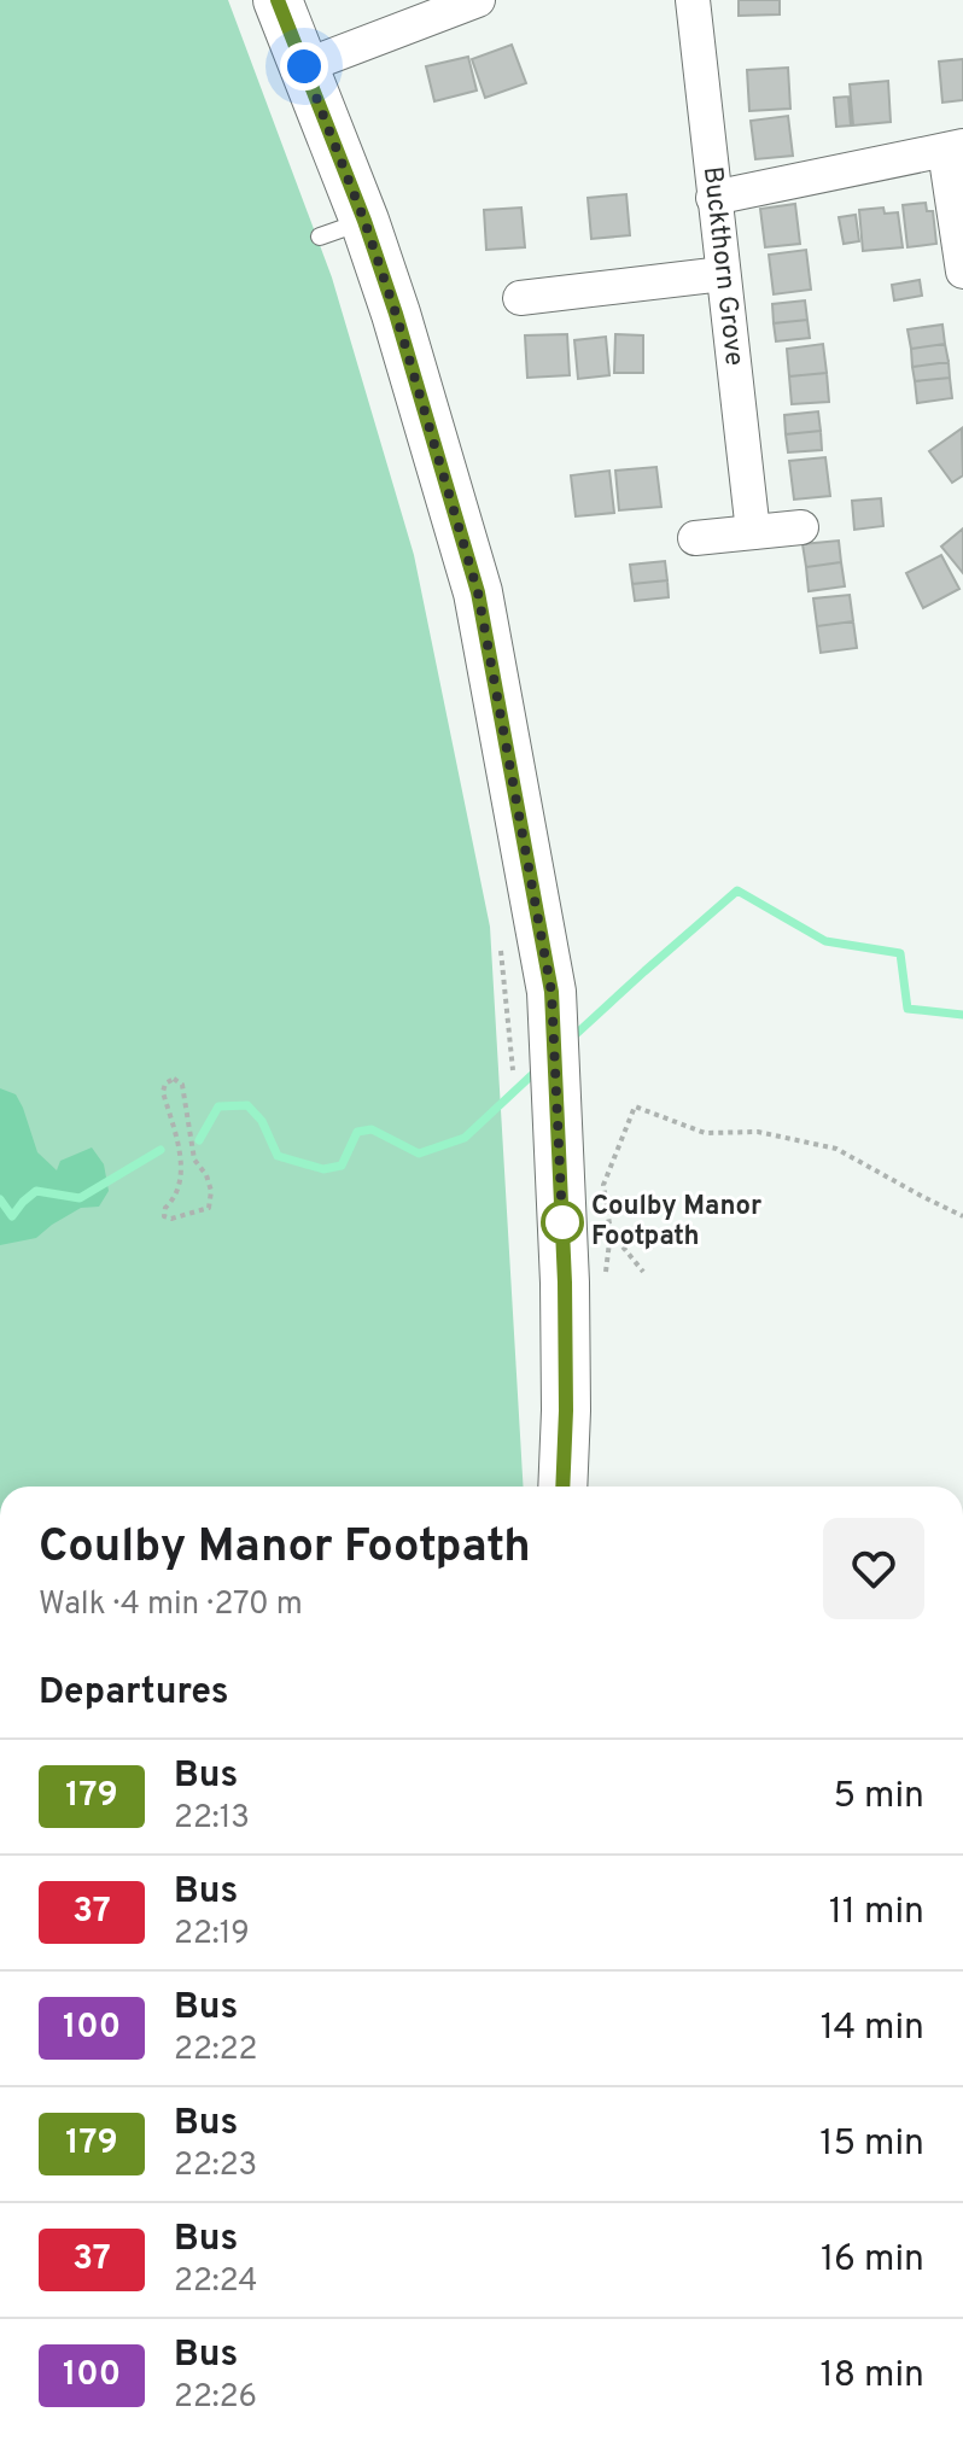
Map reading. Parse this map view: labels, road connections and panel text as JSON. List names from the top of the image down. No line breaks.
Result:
{"streets":{"street":["Buckthorn Grove"]},"places":["Coulby Manor Footpath"],"lines":["bus line 179"],"page":{"heading":[["Coulby Manor Footpath","Walk · 4 min · 270 m"],"Departures"],"list":[{"mark":"179","name":"Bus","note":"22:13","value":"5 min"},{"mark":"37","name":"Bus","note":"22:19","value":"11 min"},{"mark":"100","name":"Bus","note":"22:22","value":"14 min"},{"mark":"179","name":"Bus","note":"22:23","value":"15 min"},{"mark":"37","name":"Bus","note":"22:24","value":"16 min"},{"mark":"100","name":"Bus","note":"22:26","value":"18 min"}]}}
